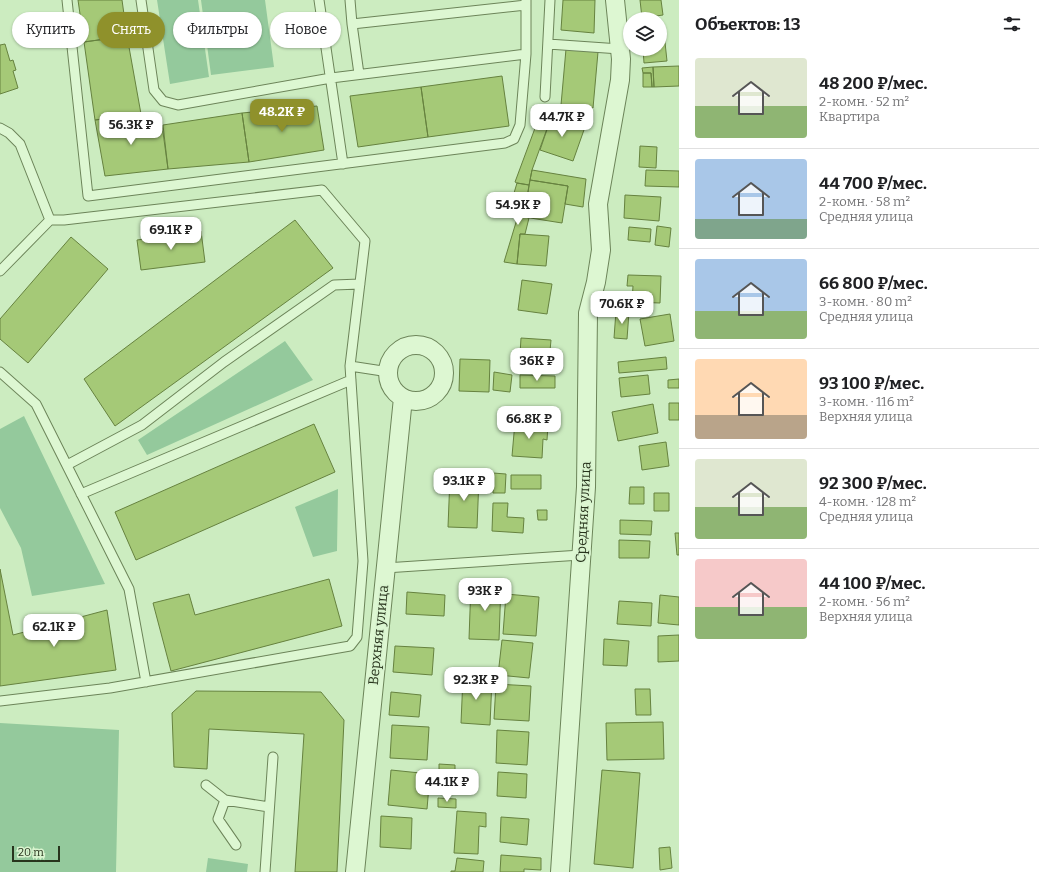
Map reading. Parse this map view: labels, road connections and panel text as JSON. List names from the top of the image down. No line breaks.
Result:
{"streets":{"street":["Средняя улица","Верхняя улица"]},"scale_bar":"20 m","page":{"heading":"Объектов: 13","chip":["Купить","Снять","Фильтры","Новое"],"list":[{"name":"48 200 ₽/мес.","note":"2-комн. · 52 m² · Квартира"},{"name":"44 700 ₽/мес.","note":"2-комн. · 58 m² · Средняя улица"},{"name":"66 800 ₽/мес.","note":"3-комн. · 80 m² · Средняя улица"},{"name":"93 100 ₽/мес.","note":"3-комн. · 116 m² · Верхняя улица"},{"name":"92 300 ₽/мес.","note":"4-комн. · 128 m² · Средняя улица"},{"name":"44 100 ₽/мес.","note":"2-комн. · 56 m² · Верхняя улица"}],"price":["48.2K ₽","44.7K ₽","56.3K ₽","54.9K ₽","69.1K ₽","70.6K ₽","36K ₽","66.8K ₽","93.1K ₽","93K ₽","62.1K ₽","92.3K ₽","44.1K ₽"],"scale":"20 m"}}
